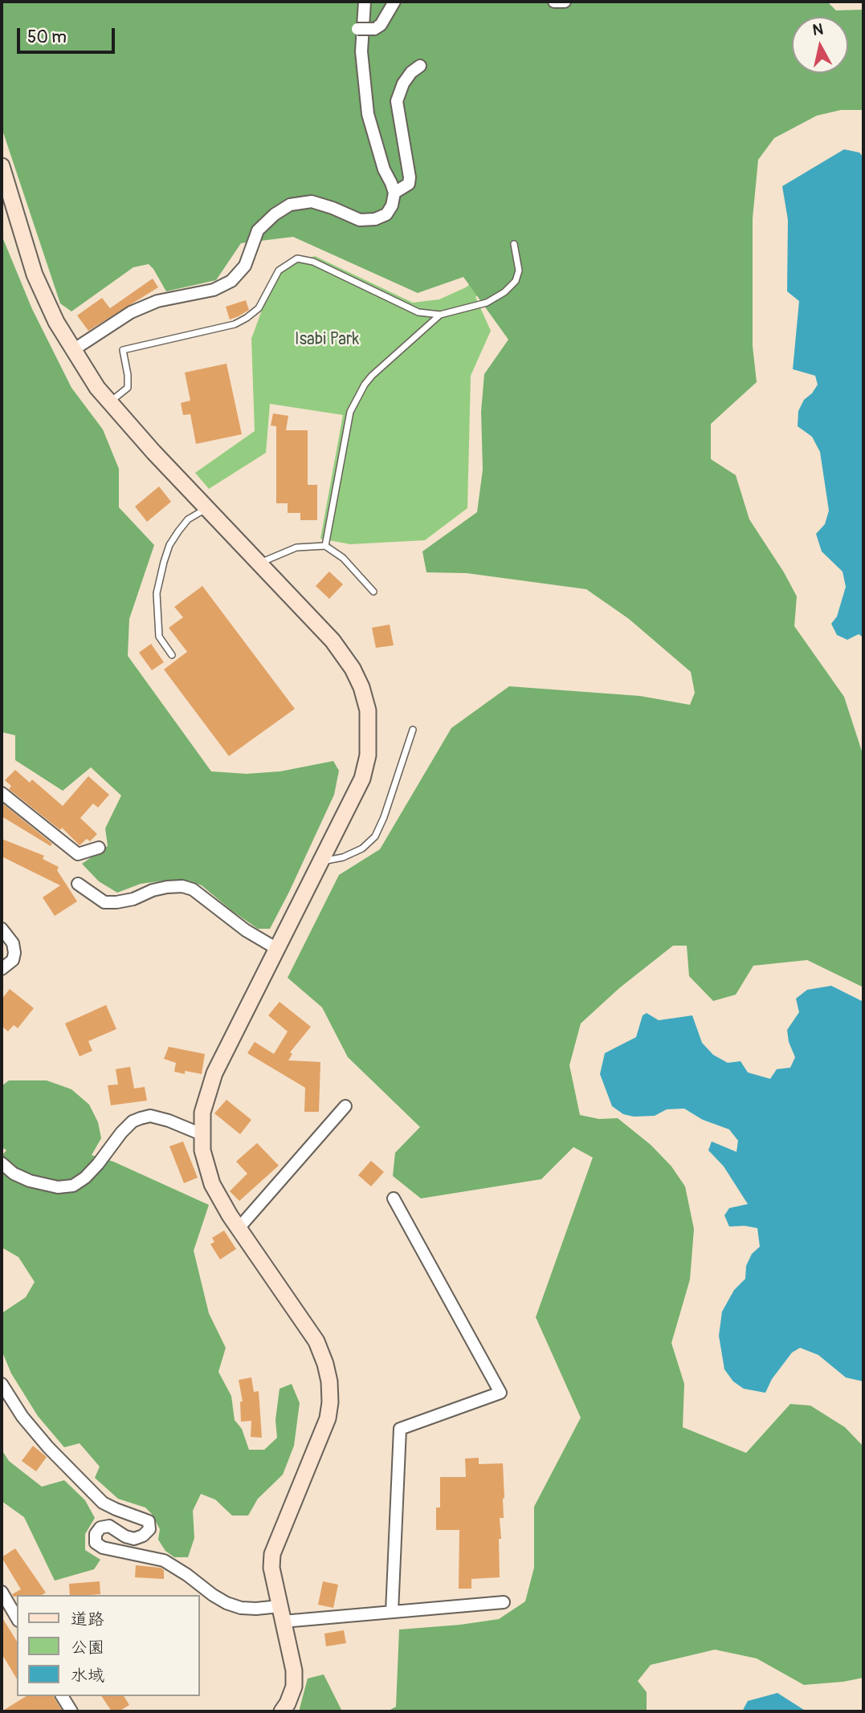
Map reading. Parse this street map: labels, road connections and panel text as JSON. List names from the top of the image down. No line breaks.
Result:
{"parks":["Isabi Park"],"legend":["道路","公園","水域"],"scale_bar":"50 m","north":"top"}
